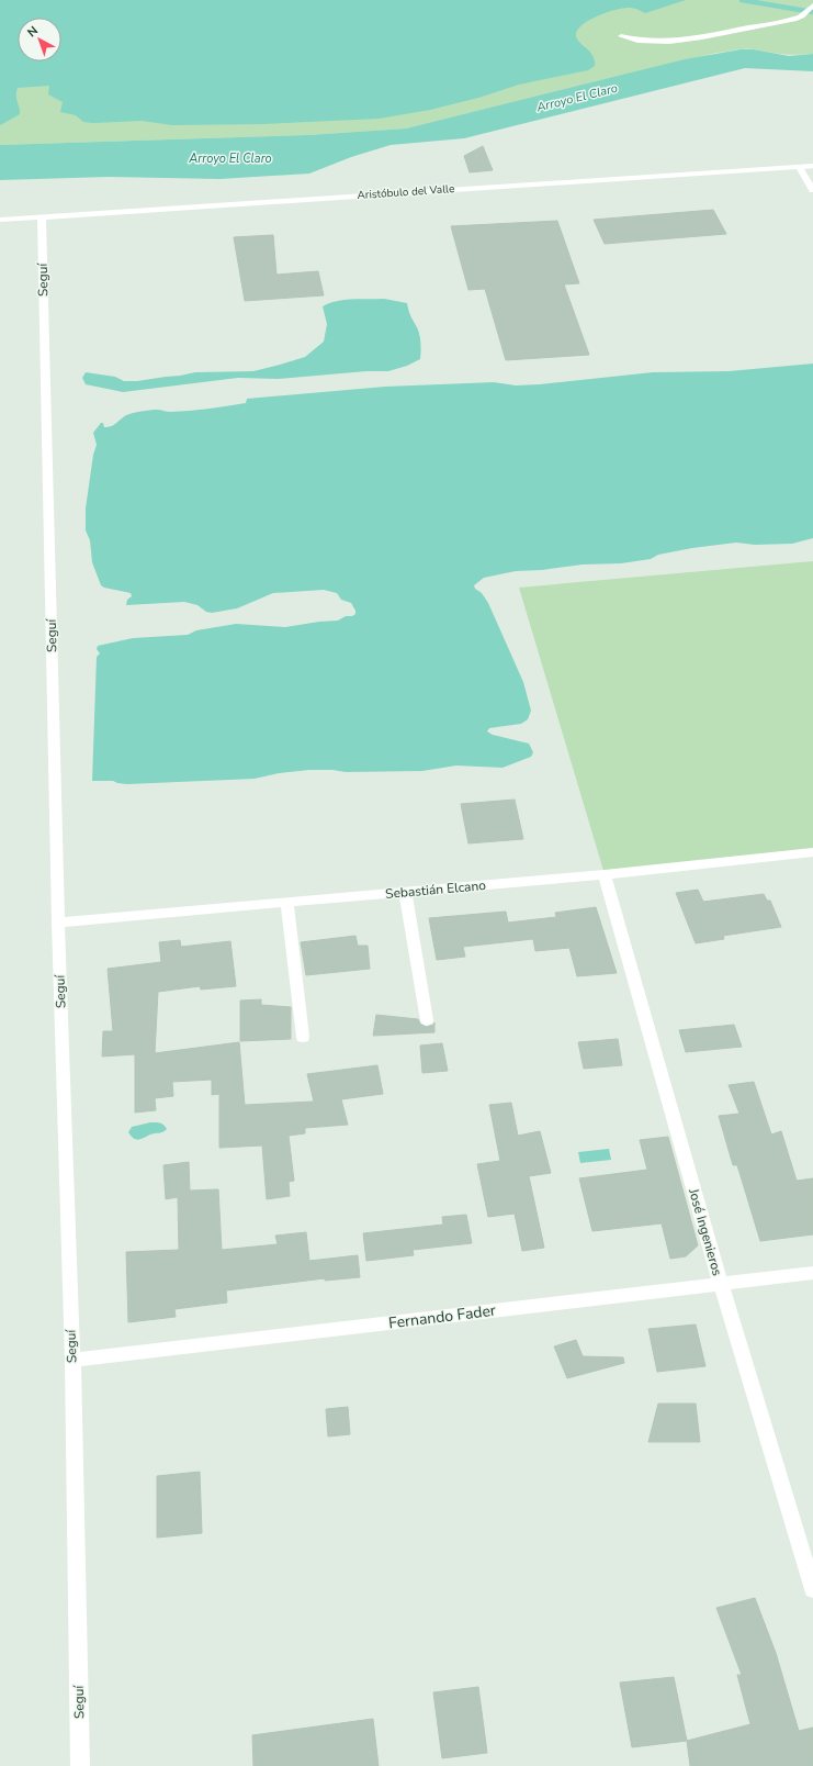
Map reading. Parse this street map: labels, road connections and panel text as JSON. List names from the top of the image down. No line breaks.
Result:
{"streets":{"street":["Aristóbulo del Valle","Seguí","Sebastián Elcano","José Ingenieros","Fernando Fader"]},"crossings":[["Aristóbulo del Valle","Seguí"],["Seguí","Sebastián Elcano"],["Seguí","Fernando Fader"],["Sebastián Elcano","José Ingenieros"],["José Ingenieros","Fernando Fader"]],"water":["Arroyo El Claro"],"north":"top left"}
